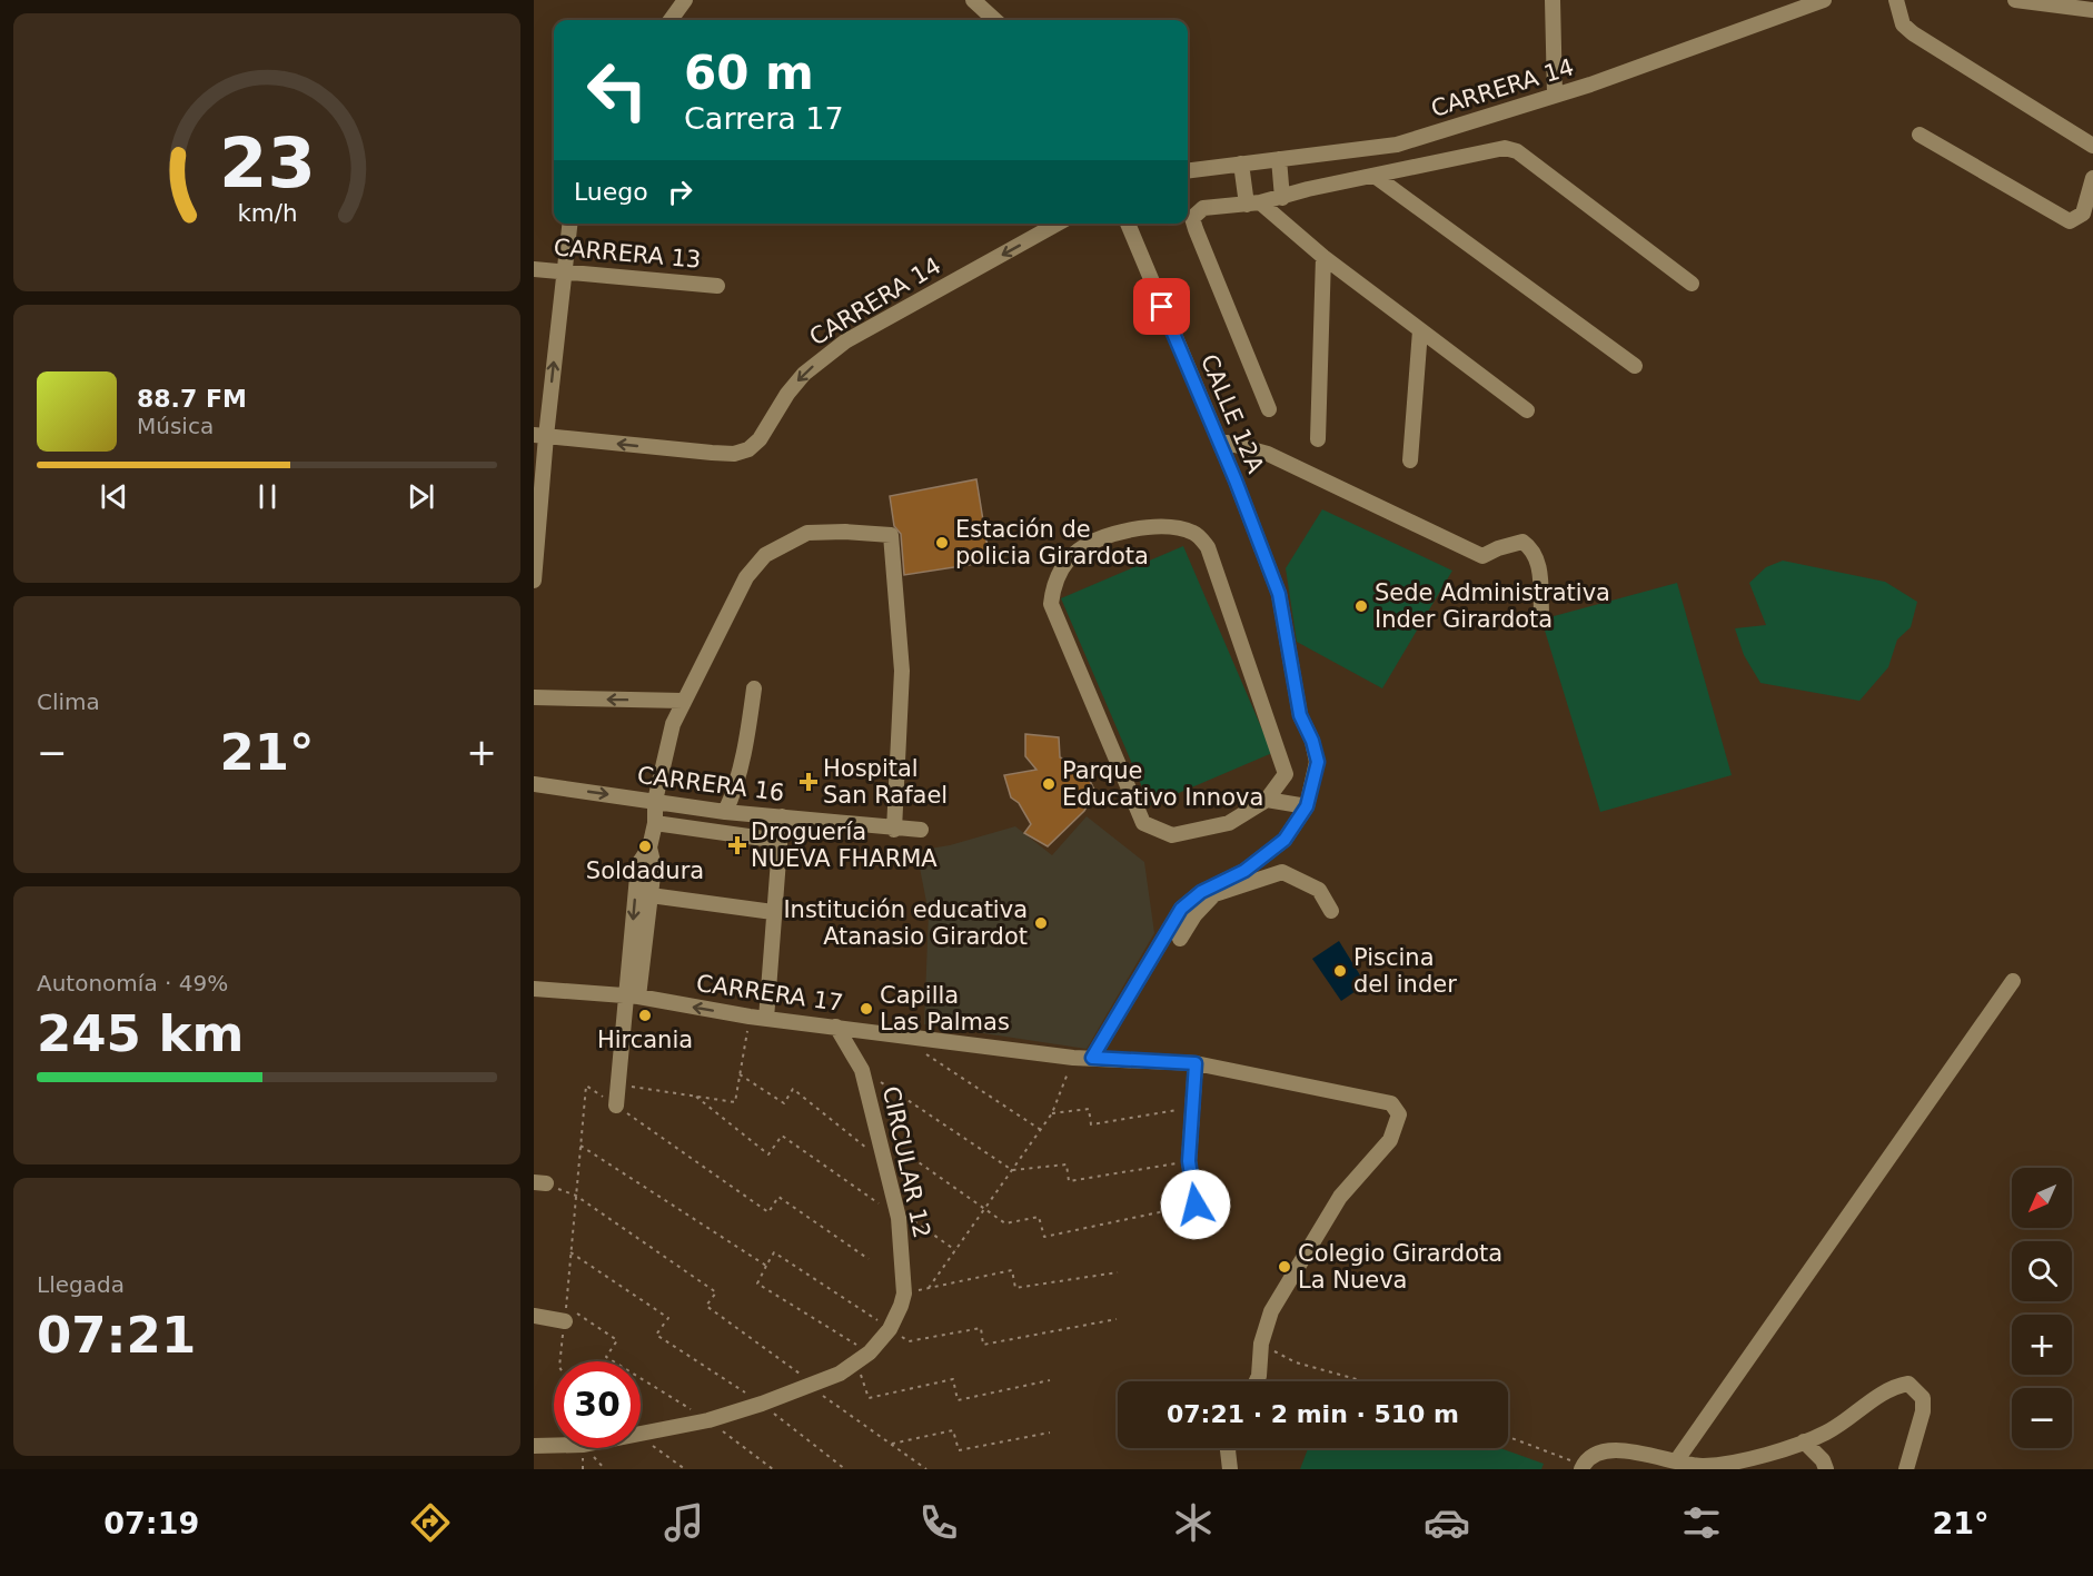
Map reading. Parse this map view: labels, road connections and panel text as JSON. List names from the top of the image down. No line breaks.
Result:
{"streets":{"street":["CARRERA 14","CARRERA 13","CALLE 12A","CARRERA 16","CARRERA 17","CIRCULAR 12"]},"crossings":[["CALLE 12A","CARRERA 17"],["CARRERA 17","CIRCULAR 12"]],"one_way":["CARRERA 14"],"places":{"other":["Estación de policia Girardota","Sede Administrativa Inder Girardota","Parque Educativo Innova","Soldadura","Institución educativa Atanasio Girardot","Piscina del inder","Capilla Las Palmas","Hircania","Colegio Girardota La Nueva"],"health":["Hospital San Rafael","Droguería NUEVA FHARMA"]},"north":"bottom left","page":{"turn":["60 m","Carrera 17"],"then":"Luego","song":["88.7 FM","Música"],"tile":["Clima",["Autonomía · 49%","245 km"],["Llegada","07:21"]],"heat":["−","21°","+"],"map_buttons":["+","−"],"limit":"30","trip":"07:21 · 2 min · 510 m","tabs":["07:19","21°"],"gauge":["23","km/h"]}}
